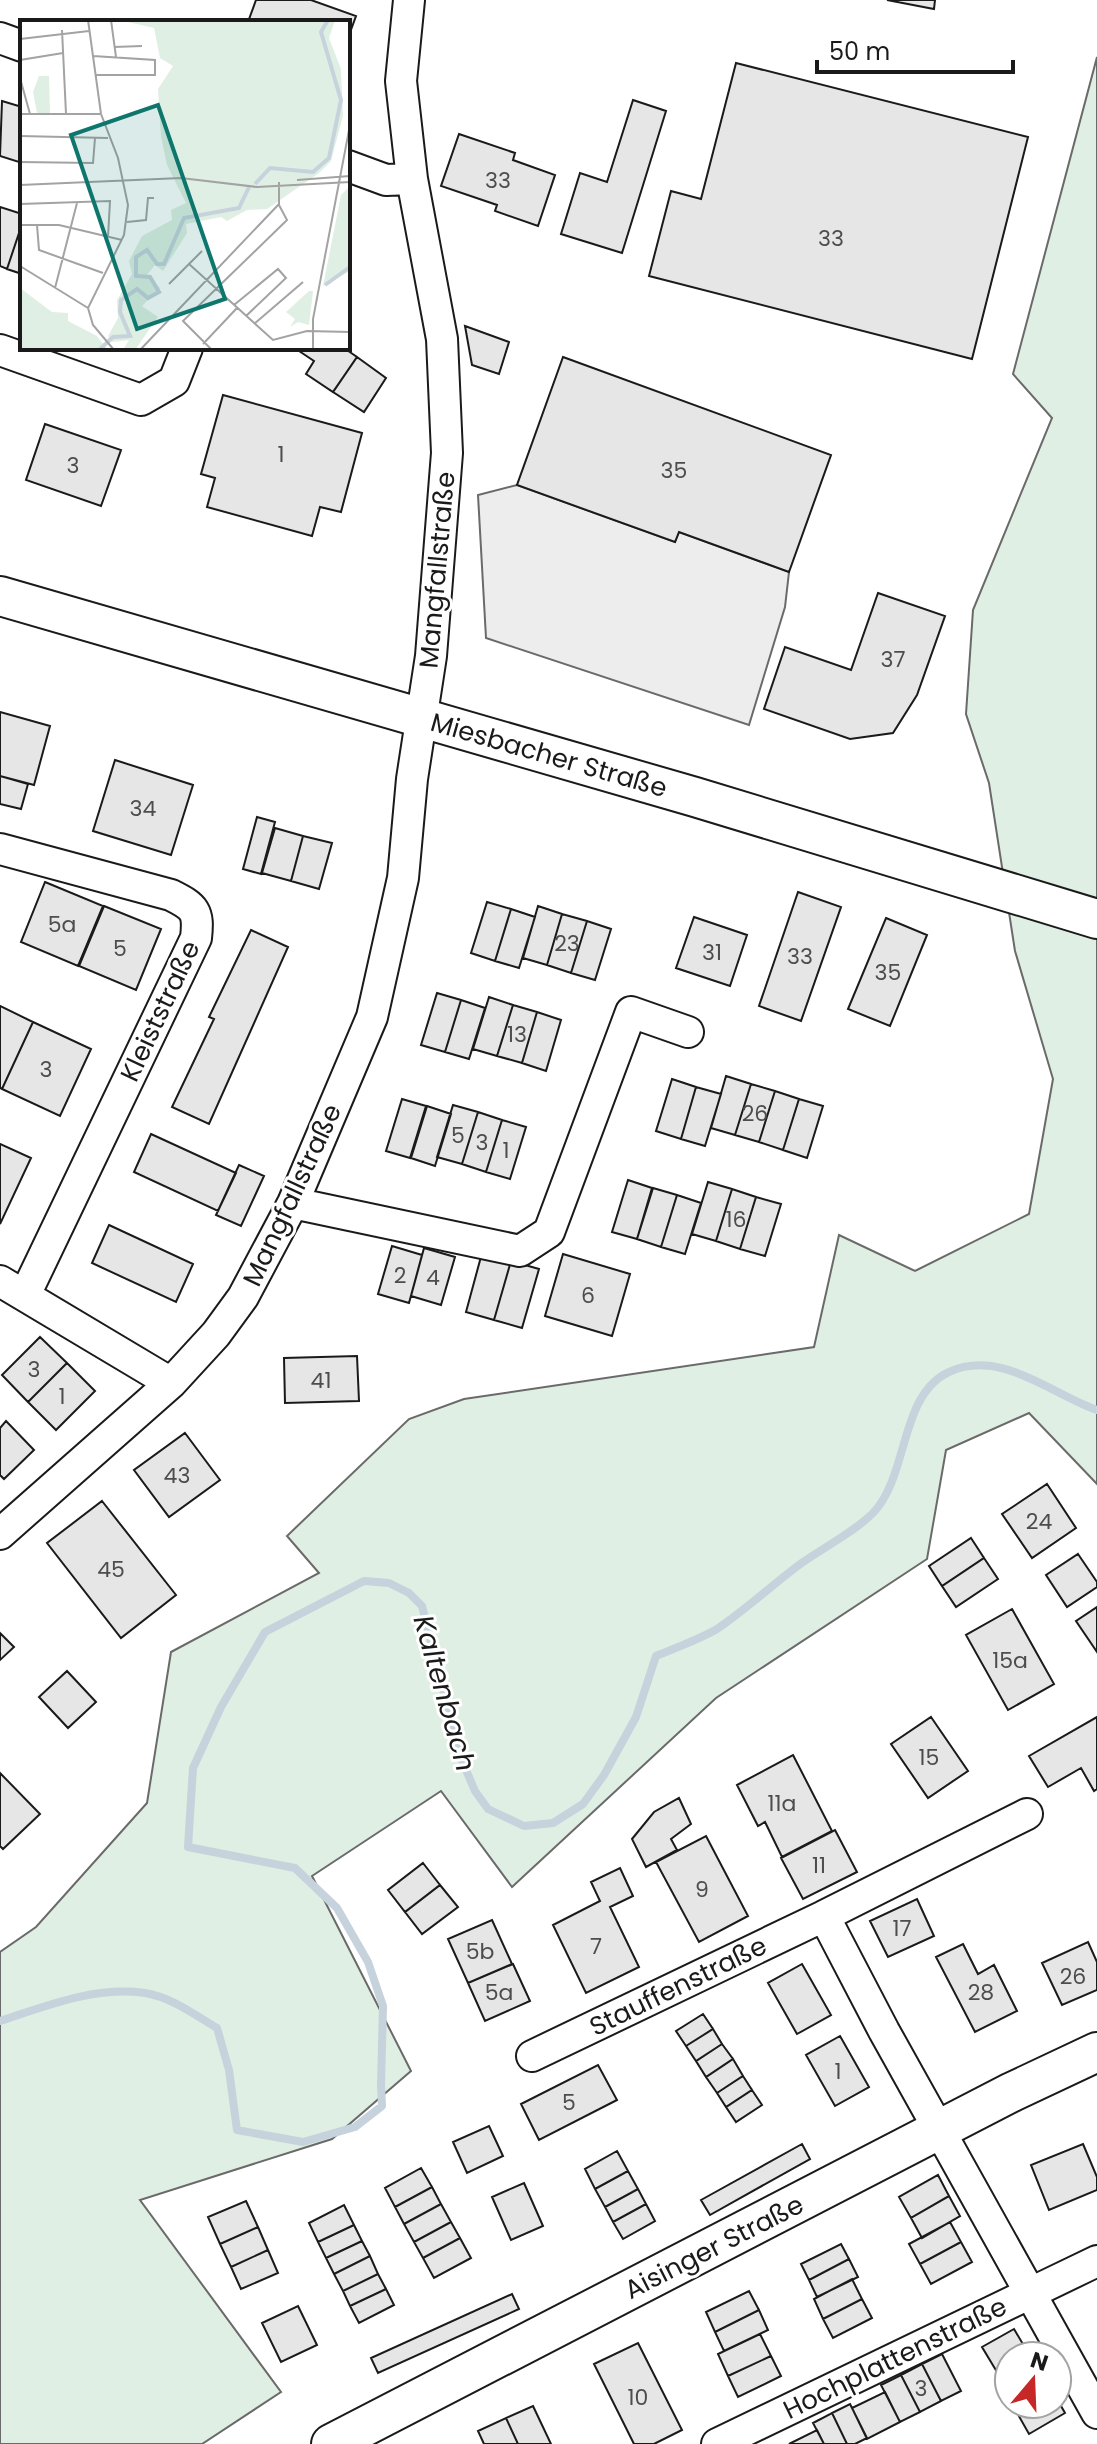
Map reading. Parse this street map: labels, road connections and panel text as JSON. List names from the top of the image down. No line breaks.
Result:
{"streets":{"main road":["Miesbacher Straße","Aisinger Straße"],"street":["Mangfallstraße","Kleiststraße","Stauffenstraße","Hochplattenstraße"]},"crossings":[["Mangfallstraße","Miesbacher Straße"]],"water":["Kaltenbach"],"house_numbers":["33","33","1","3","35","37","34","5a","23","5","31","33","35","13","3","26","5","3","1","16","2","4","6","3","41","1","43","24","45","15a","15","11a","11","9","17","7","5b","26","5a","28","1","5","3","10"],"scale_bar":"50 m","north":"top"}
